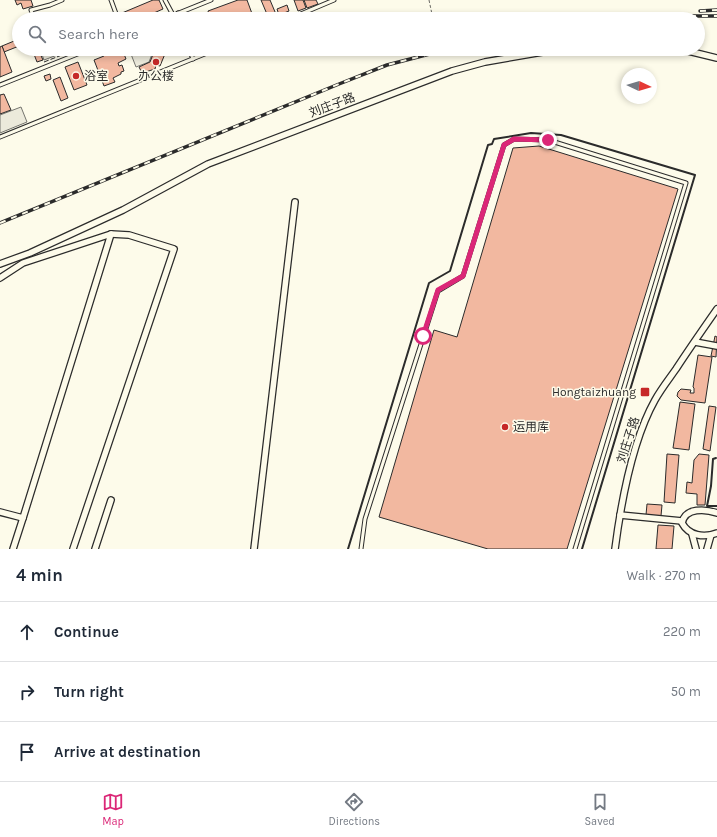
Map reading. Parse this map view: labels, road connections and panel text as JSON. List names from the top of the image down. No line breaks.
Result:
{"streets":{"street":["刘庄子路"]},"places":{"other":["办公楼","浴室","运用库"],"transit":["Hongtaizhuang"]},"north":"right","page":{"search":"Search here","heading":["4 min","Walk · 270 m"],"list":[["Continue","220 m"],["Turn right","50 m"],"Arrive at destination"],"nav":["Map","Directions","Saved"]}}
